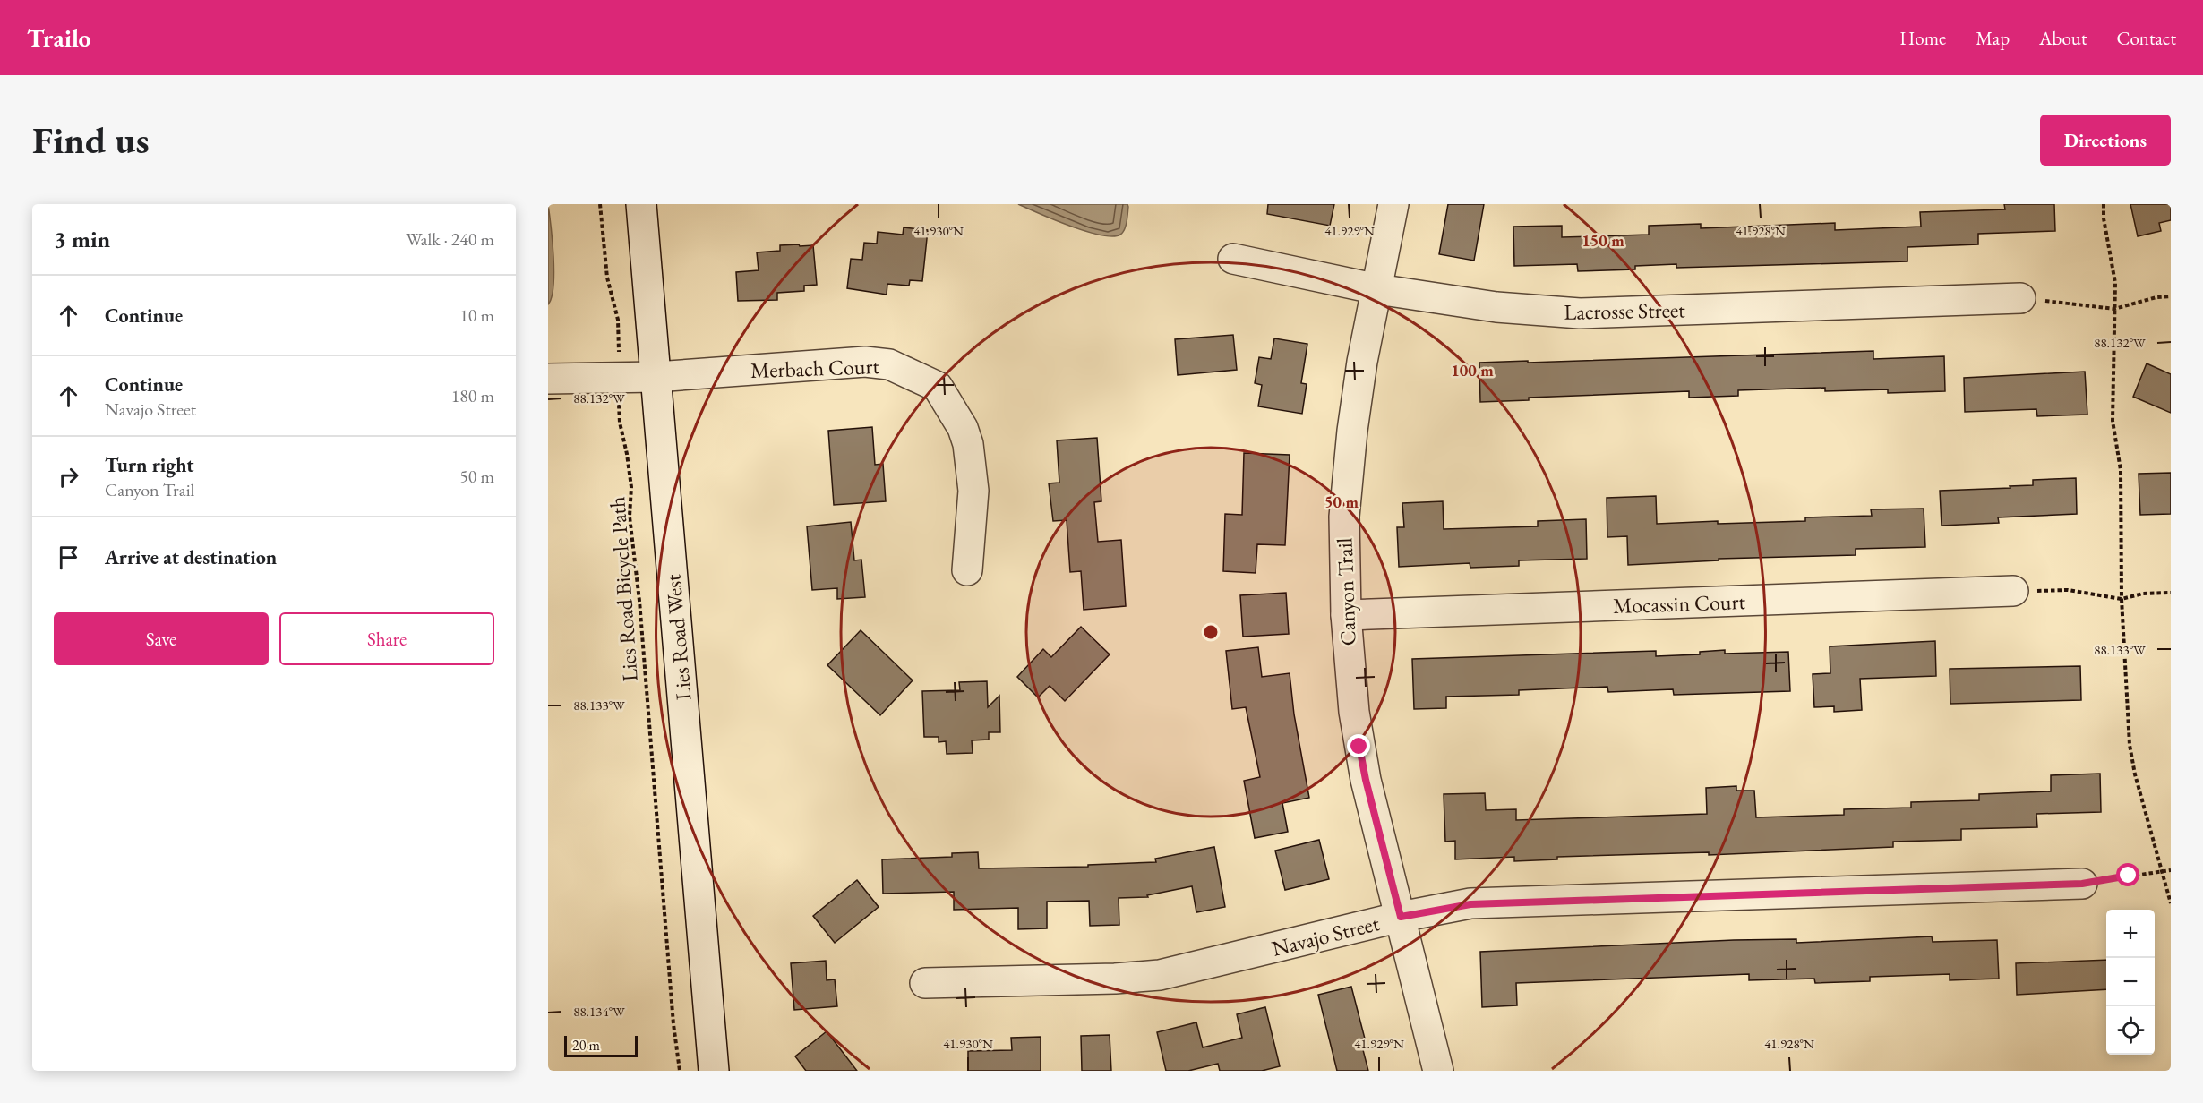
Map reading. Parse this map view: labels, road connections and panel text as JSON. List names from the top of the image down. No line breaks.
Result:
{"streets":{"street":["Lacrosse Street","Merbach Court","Canyon Trail","Mocassin Court","Lies Road West","Navajo Street"],"path":["Lies Road Bicycle Path"]},"crossings":[["Lacrosse Street","Canyon Trail"],["Merbach Court","Lies Road Bicycle Path"],["Merbach Court","Lies Road West"],["Canyon Trail","Mocassin Court"],["Canyon Trail","Navajo Street"]],"scale_bar":"20 m","page":{"header":"Trailo","nav":["Home","Map","About","Contact"],"buttons":["Directions",["Save","Share"]],"title":"Find us","heading":["3 min","Walk · 240 m"],"list":[["Continue","10 m"],["Continue","Navajo Street","180 m"],["Turn right","Canyon Trail","50 m"],"Arrive at destination"],"map_buttons":["+","−"],"scale":"20 m"},"coordinates":["41.930°N","41.929°N","41.928°N","88.132°W","88.133°W","88.134°W"],"rings":["150 m","100 m","50 m"]}
